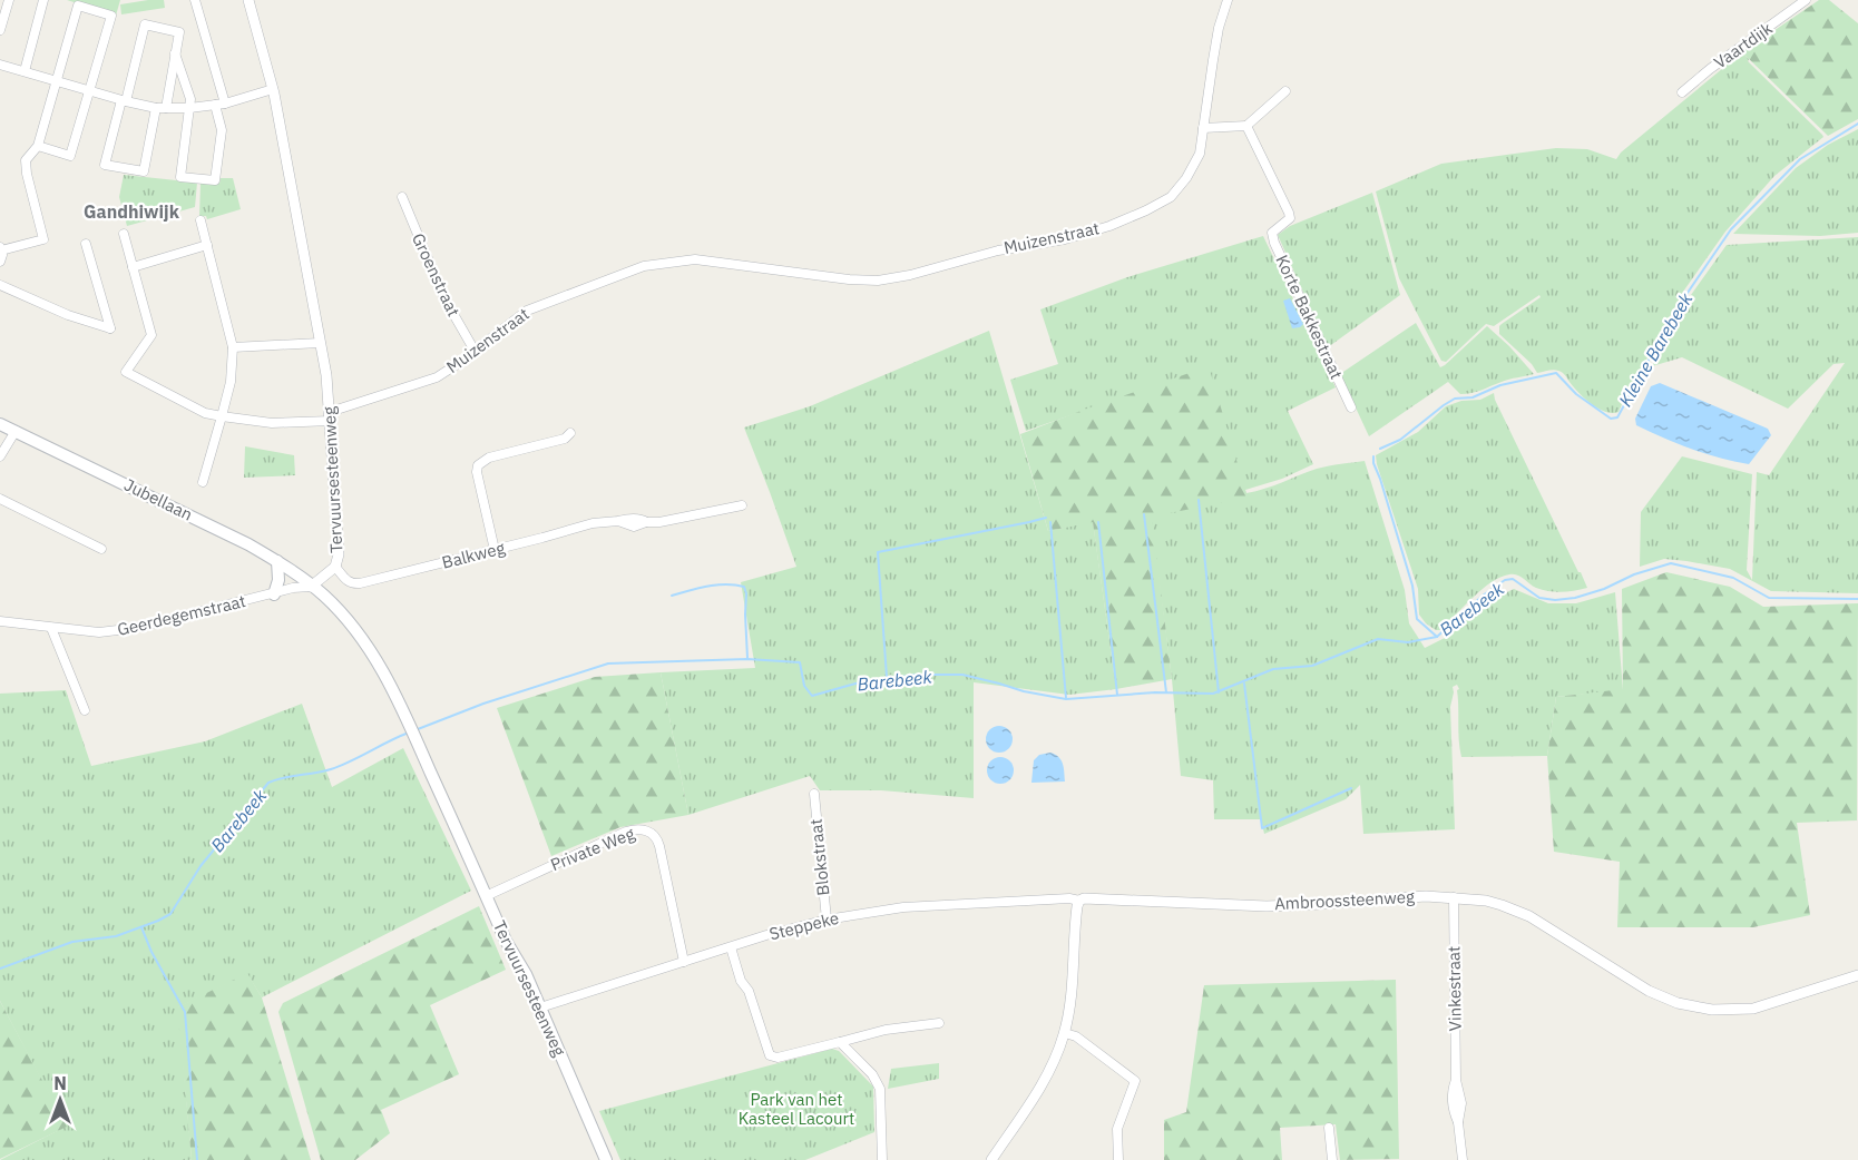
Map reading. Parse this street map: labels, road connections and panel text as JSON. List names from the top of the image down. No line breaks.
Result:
{"streets":{"main road":["Tervuursesteenweg","Jubellaan"],"street":["Vaartdijk","Muizenstraat","Groenstraat","Korte Bakkestraat","Balkweg","Geerdegemstraat","Private Weg","Blokstraat","Ambroossteenweg","Steppeke","Vinkestraat"]},"crossings":[["Muizenstraat","Groenstraat"],["Muizenstraat","Tervuursesteenweg"],["Tervuursesteenweg","Jubellaan"],["Tervuursesteenweg","Balkweg"],["Tervuursesteenweg","Geerdegemstraat"],["Tervuursesteenweg","Private Weg"],["Tervuursesteenweg","Steppeke"],["Jubellaan","Geerdegemstraat"],["Private Weg","Steppeke"],["Blokstraat","Steppeke"],["Ambroossteenweg","Steppeke"],["Ambroossteenweg","Vinkestraat"]],"districts":["Gandhiwijk"],"water":["Kleine Barebeek","Barebeek"],"parks":["Park van het Kasteel Lacourt"],"north":"top"}
